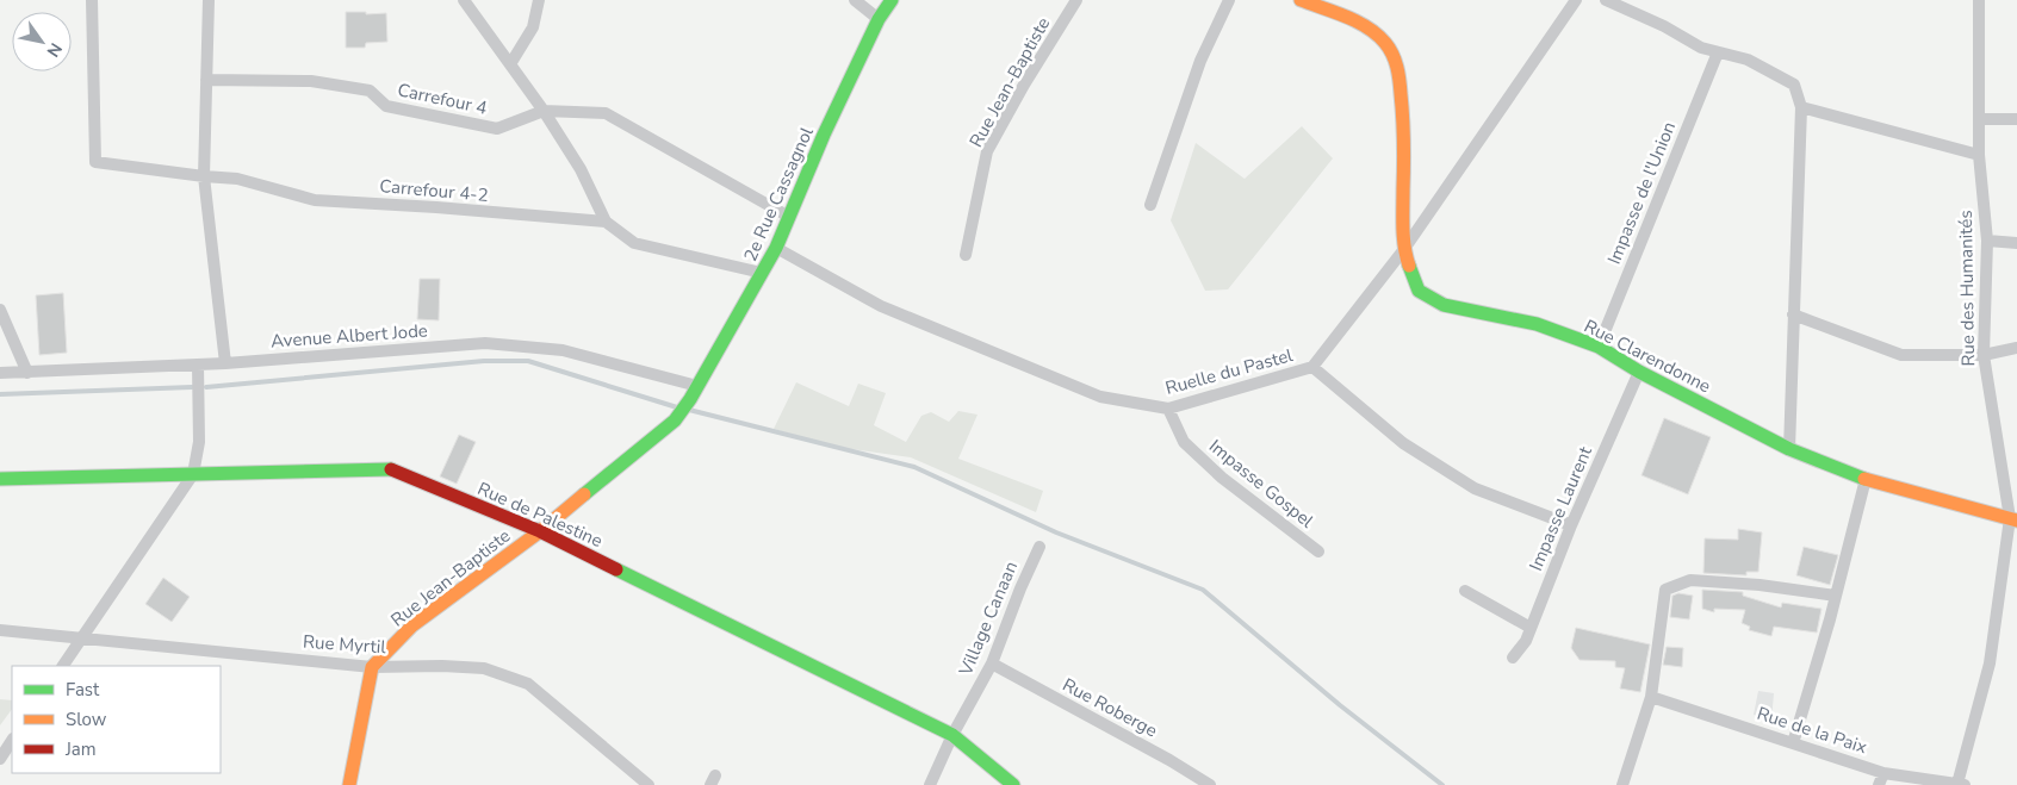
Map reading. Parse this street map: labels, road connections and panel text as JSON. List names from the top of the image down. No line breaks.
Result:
{"streets":{"street":["Rue Jean-Baptiste","Carrefour 4","Carrefour 4-2","Impasse de l'Union","2e Rue Cassagnol","Rue des Humanités","Avenue Albert Jode","Rue Clarendonne","Ruelle du Pastel","Impasse Gospel","Impasse Laurent","Rue de Palestine","Village Canaan","Rue Myrtil","Rue Roberge","Rue de la Paix"]},"crossings":[["Rue Jean-Baptiste","2e Rue Cassagnol"],["Rue Jean-Baptiste","Rue de Palestine"],["Rue Jean-Baptiste","Rue Myrtil"],["Carrefour 4","2e Rue Cassagnol"],["Impasse de l'Union","Rue Clarendonne"],["2e Rue Cassagnol","Avenue Albert Jode"],["2e Rue Cassagnol","Ruelle du Pastel"],["Rue des Humanités","Rue Clarendonne"],["Rue des Humanités","Rue de la Paix"],["Rue Clarendonne","Impasse Laurent"],["Ruelle du Pastel","Impasse Gospel"],["Ruelle du Pastel","Impasse Laurent"],["Rue de Palestine","Village Canaan"],["Village Canaan","Rue Roberge"]],"legend":["Fast","Slow","Jam"],"north":"bottom right"}
